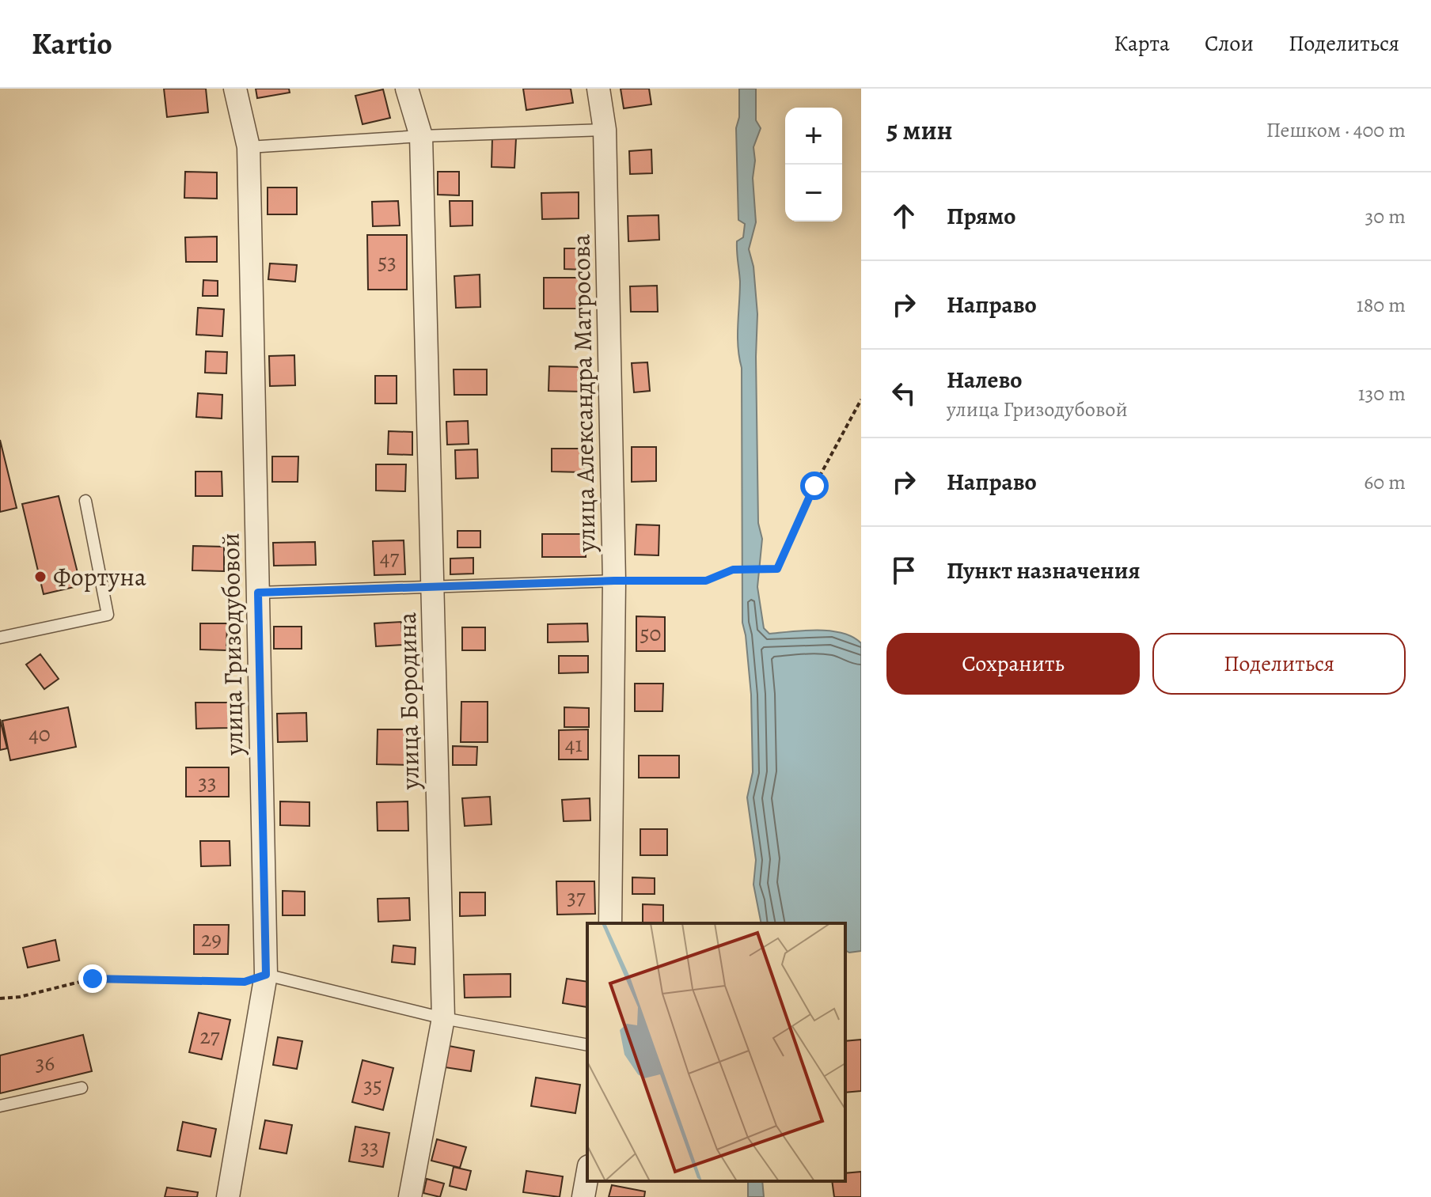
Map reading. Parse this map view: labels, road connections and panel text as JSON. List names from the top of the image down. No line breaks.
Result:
{"streets":{"street":["улица Александра Матросова","улица Гризодубовой","улица Бородина"]},"places":["Фортуна"],"house_numbers":["53","47","50","40","41","33","37","29","27","36","35","33"],"page":{"header":"Kartio","nav":["Карта","Слои","Поделиться"],"heading":["5 мин","Пешком · 400 m"],"map_buttons":["+","−"],"list":[["Прямо","30 m"],["Направо","180 m"],["Налево","улица Гризодубовой","130 m"],["Направо","60 m"],"Пункт назначения"],"buttons":["Сохранить","Поделиться"]}}
